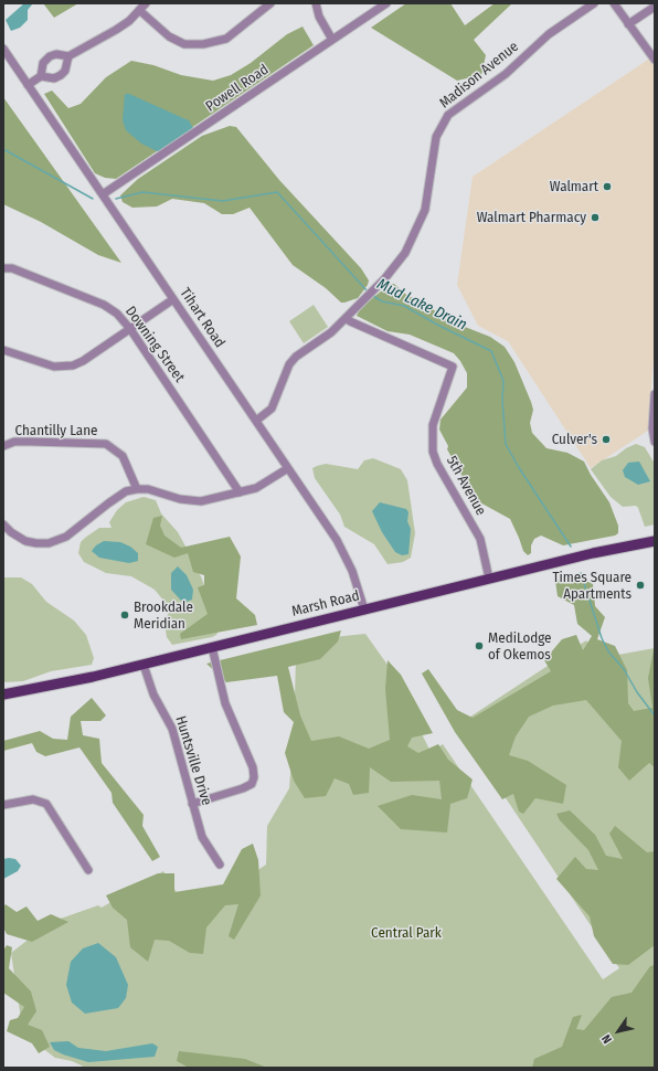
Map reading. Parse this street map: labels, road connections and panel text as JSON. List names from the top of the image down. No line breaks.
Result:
{"streets":{"main road":["Marsh Road"],"street":["Madison Avenue","Powell Road","Tihart Road","Downing Street","Chantilly Lane","5th Avenue","Huntsville Drive"]},"crossings":[["Madison Avenue","Tihart Road"],["Madison Avenue","5th Avenue"],["Powell Road","Tihart Road"],["Tihart Road","Marsh Road"],["5th Avenue","Marsh Road"],["Marsh Road","Huntsville Drive"]],"water":["Mud Lake Drain"],"parks":["Central Park"],"places":["Walmart","Walmart Pharmacy","Culver's","Times Square Apartments","Brookdale Meridian","MediLodge of Okemos"],"north":"bottom left"}
